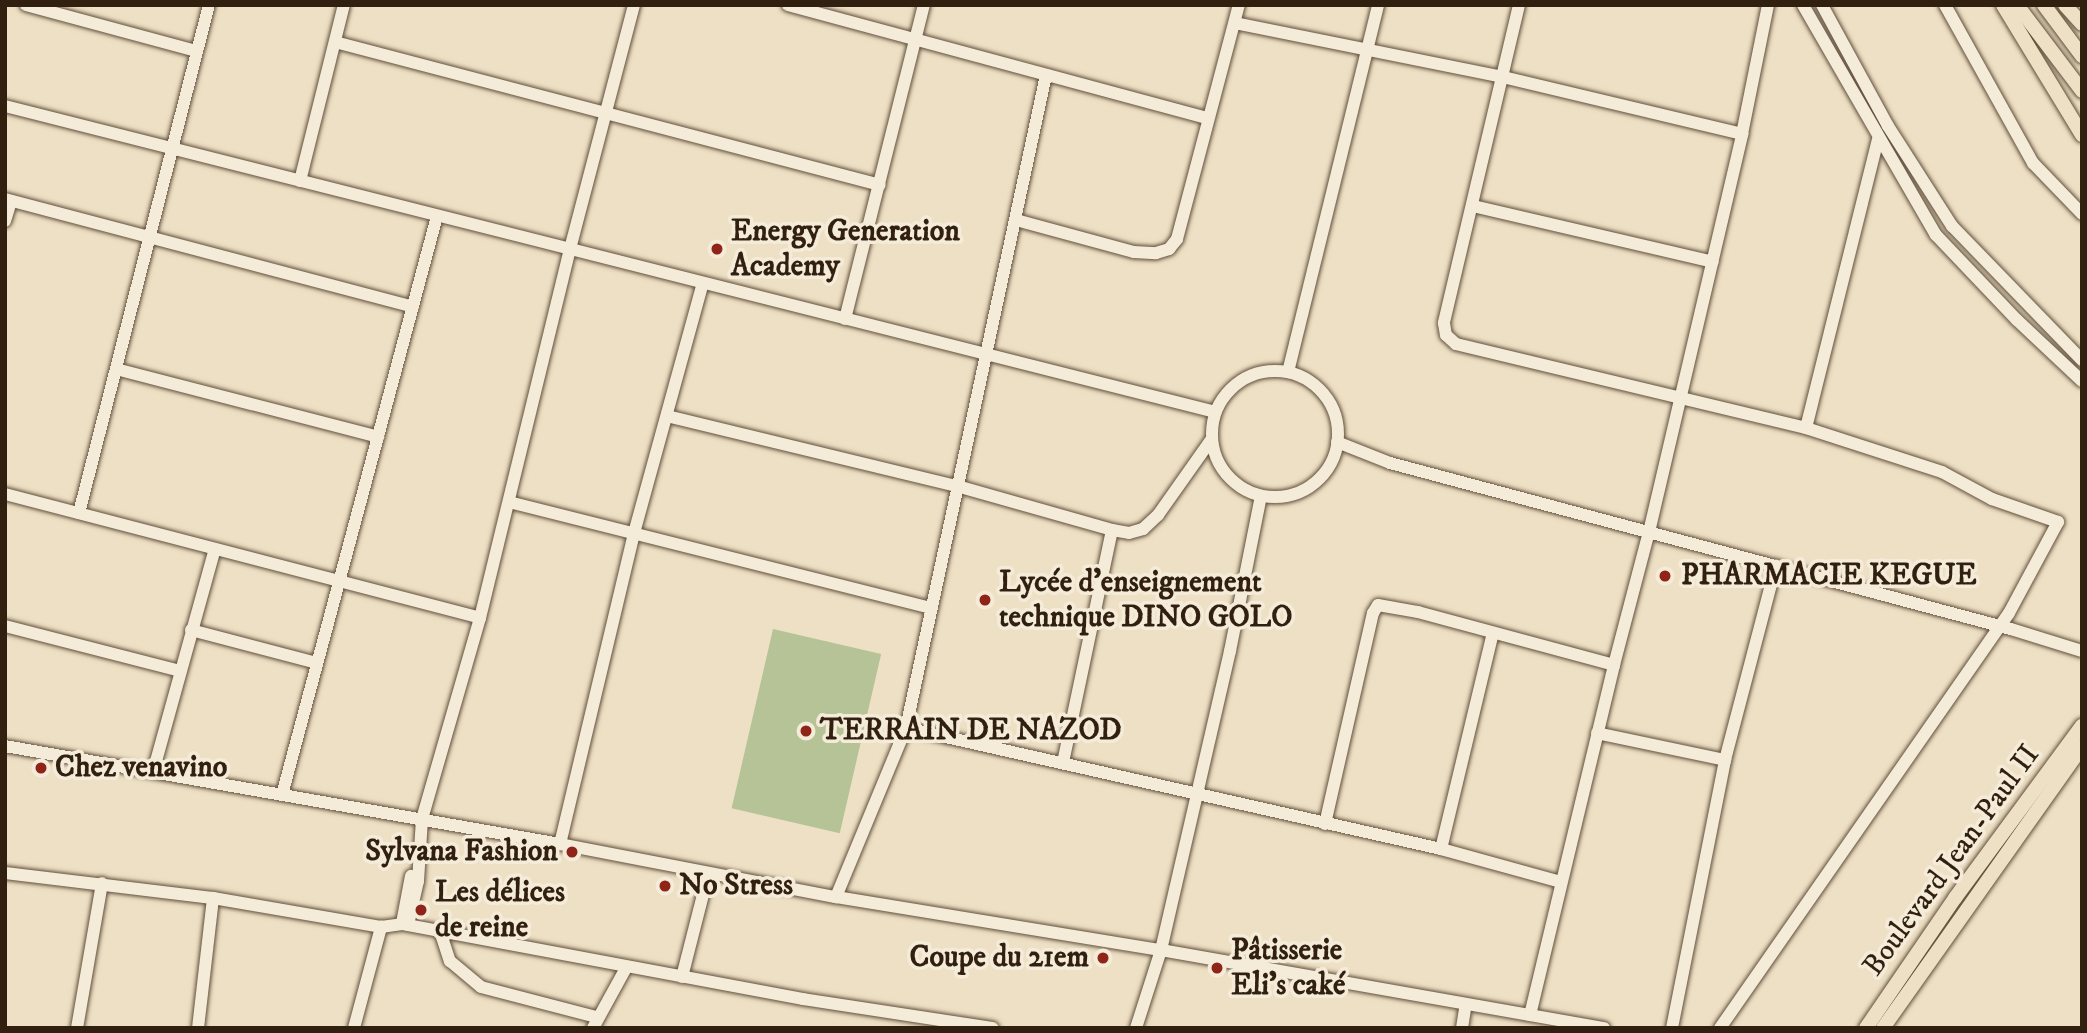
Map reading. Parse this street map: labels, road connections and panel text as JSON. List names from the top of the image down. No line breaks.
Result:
{"streets":{"main road":["Boulevard Jean-Paul II"]},"places":["Energy Generation Academy","PHARMACIE KEGUE","Lycée d'enseignement technique DINO GOLO","TERRAIN DE NAZOD","Chez venavino","Sylvana Fashion","No Stress","Les délices de reine","Coupe du 21em","Pâtisserie Eli's caké"]}
